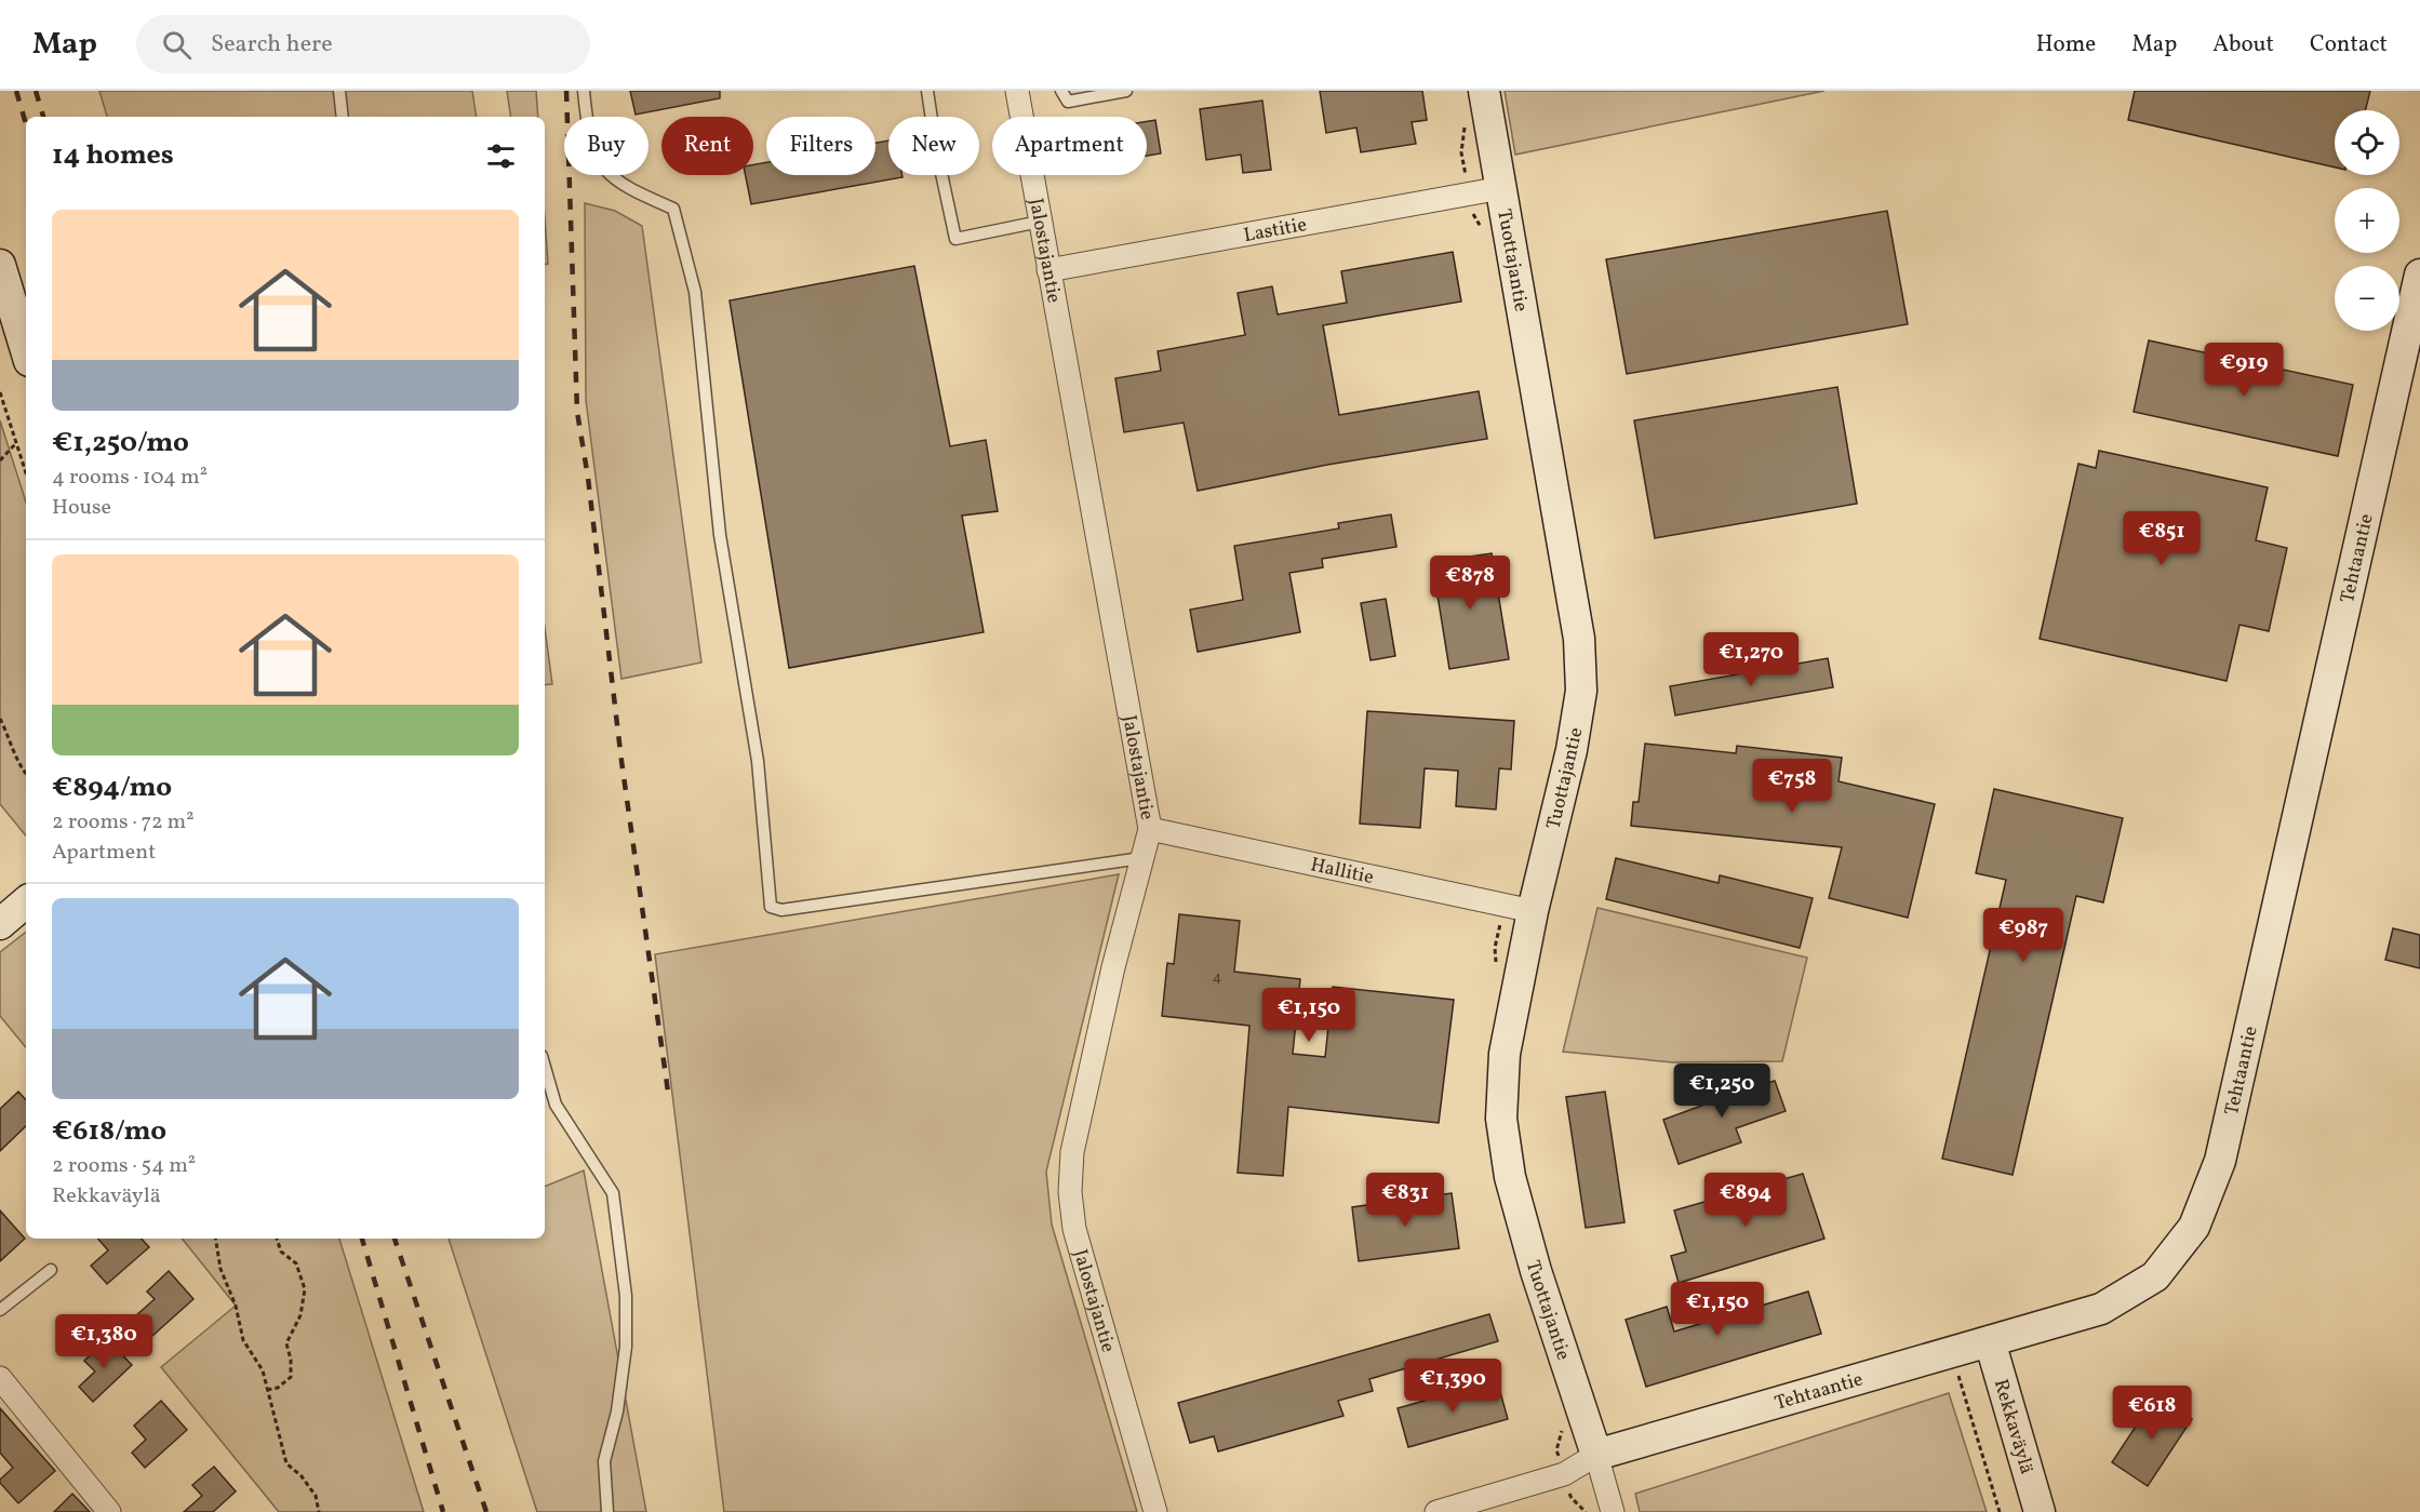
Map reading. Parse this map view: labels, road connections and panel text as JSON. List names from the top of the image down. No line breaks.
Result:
{"streets":{"street":["Lastitie","Jalostajantie","Tuottajantie","Tehtaantie","Hallitie","Rekkaväylä"]},"crossings":[["Lastitie","Jalostajantie"],["Lastitie","Tuottajantie"],["Jalostajantie","Hallitie"],["Tuottajantie","Tehtaantie"],["Tuottajantie","Hallitie"],["Tehtaantie","Rekkaväylä"]],"house_numbers":["4"],"page":{"header":"Map","search":"Search here","nav":["Home","Map","About","Contact"],"map_buttons":["+","−"],"chip":["Buy","Rent","Filters","New","Apartment"],"heading":"14 homes","list":[{"name":"€1,250/mo","note":"4 rooms · 104 m² · House"},{"name":"€894/mo","note":"2 rooms · 72 m² · Apartment"},{"name":"€618/mo","note":"2 rooms · 54 m² · Rekkaväylä"}],"price":["€919","€851","€878","€1,270","€758","€987","€1,150","€1,250","€831","€894","€1,150","€1,380","€1,390","€618"]}}
